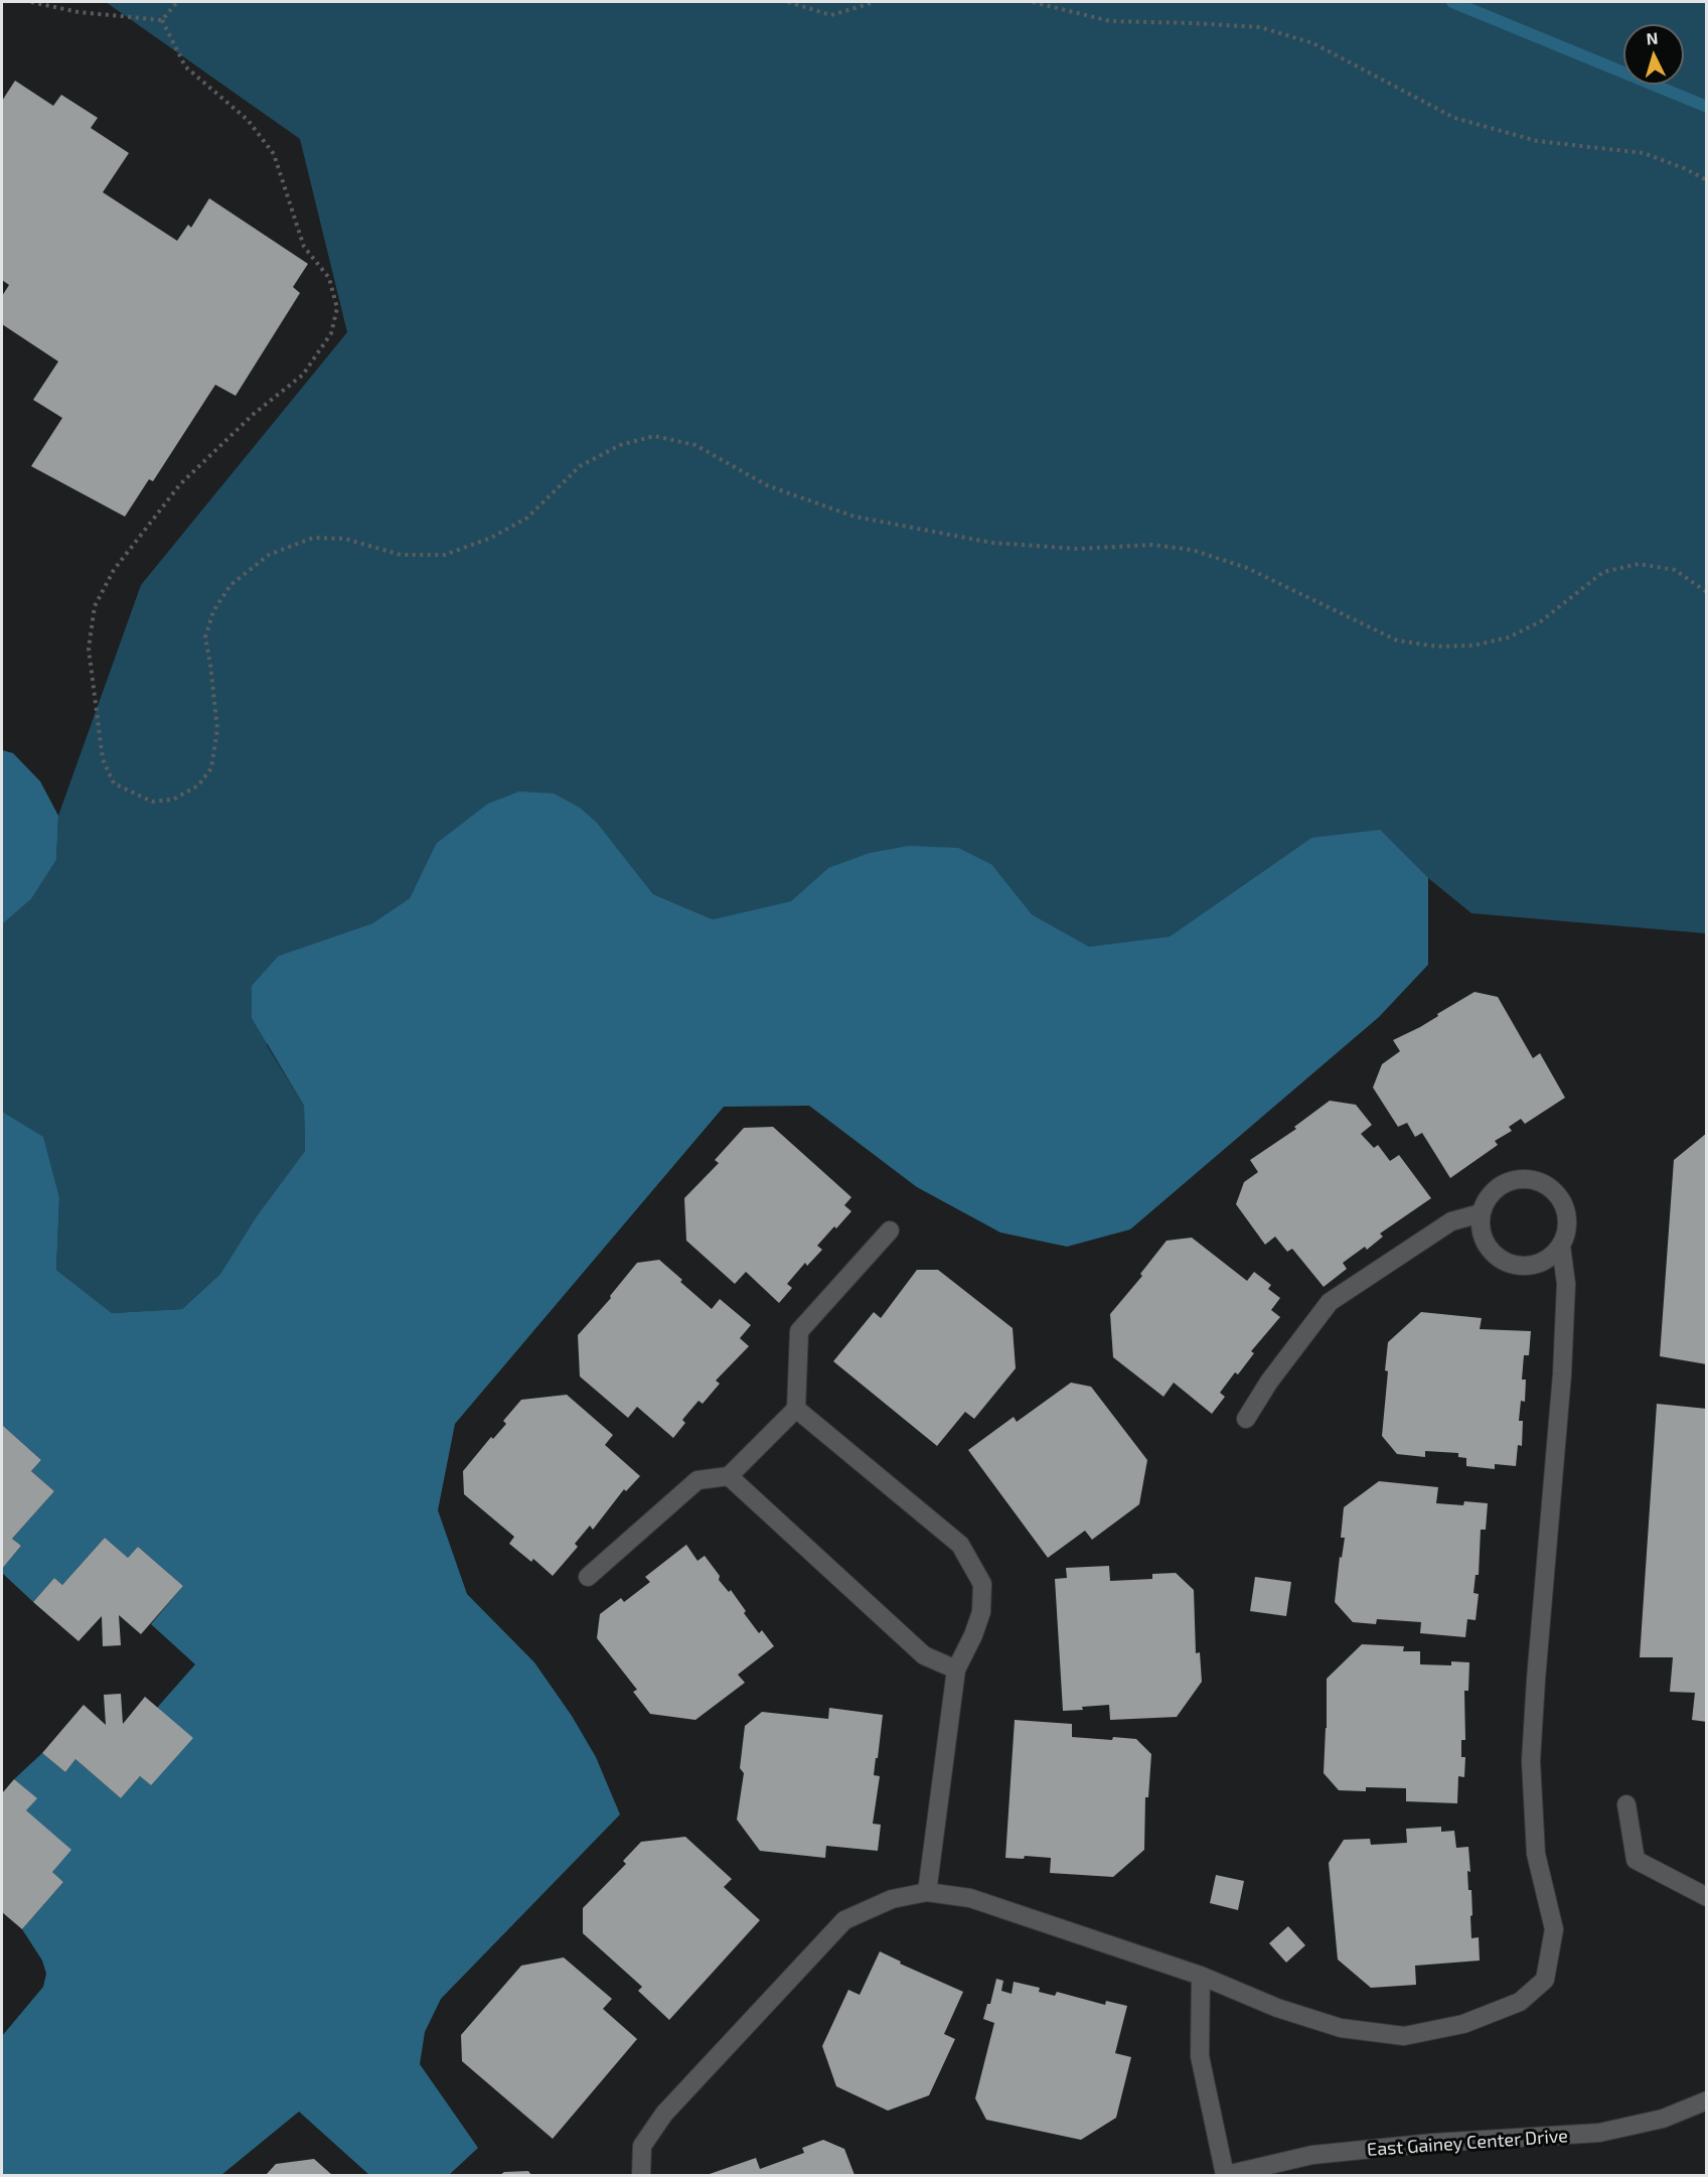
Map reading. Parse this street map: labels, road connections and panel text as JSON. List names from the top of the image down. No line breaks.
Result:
{"streets":{"street":["East Gainey Center Drive"]},"north":"top"}
